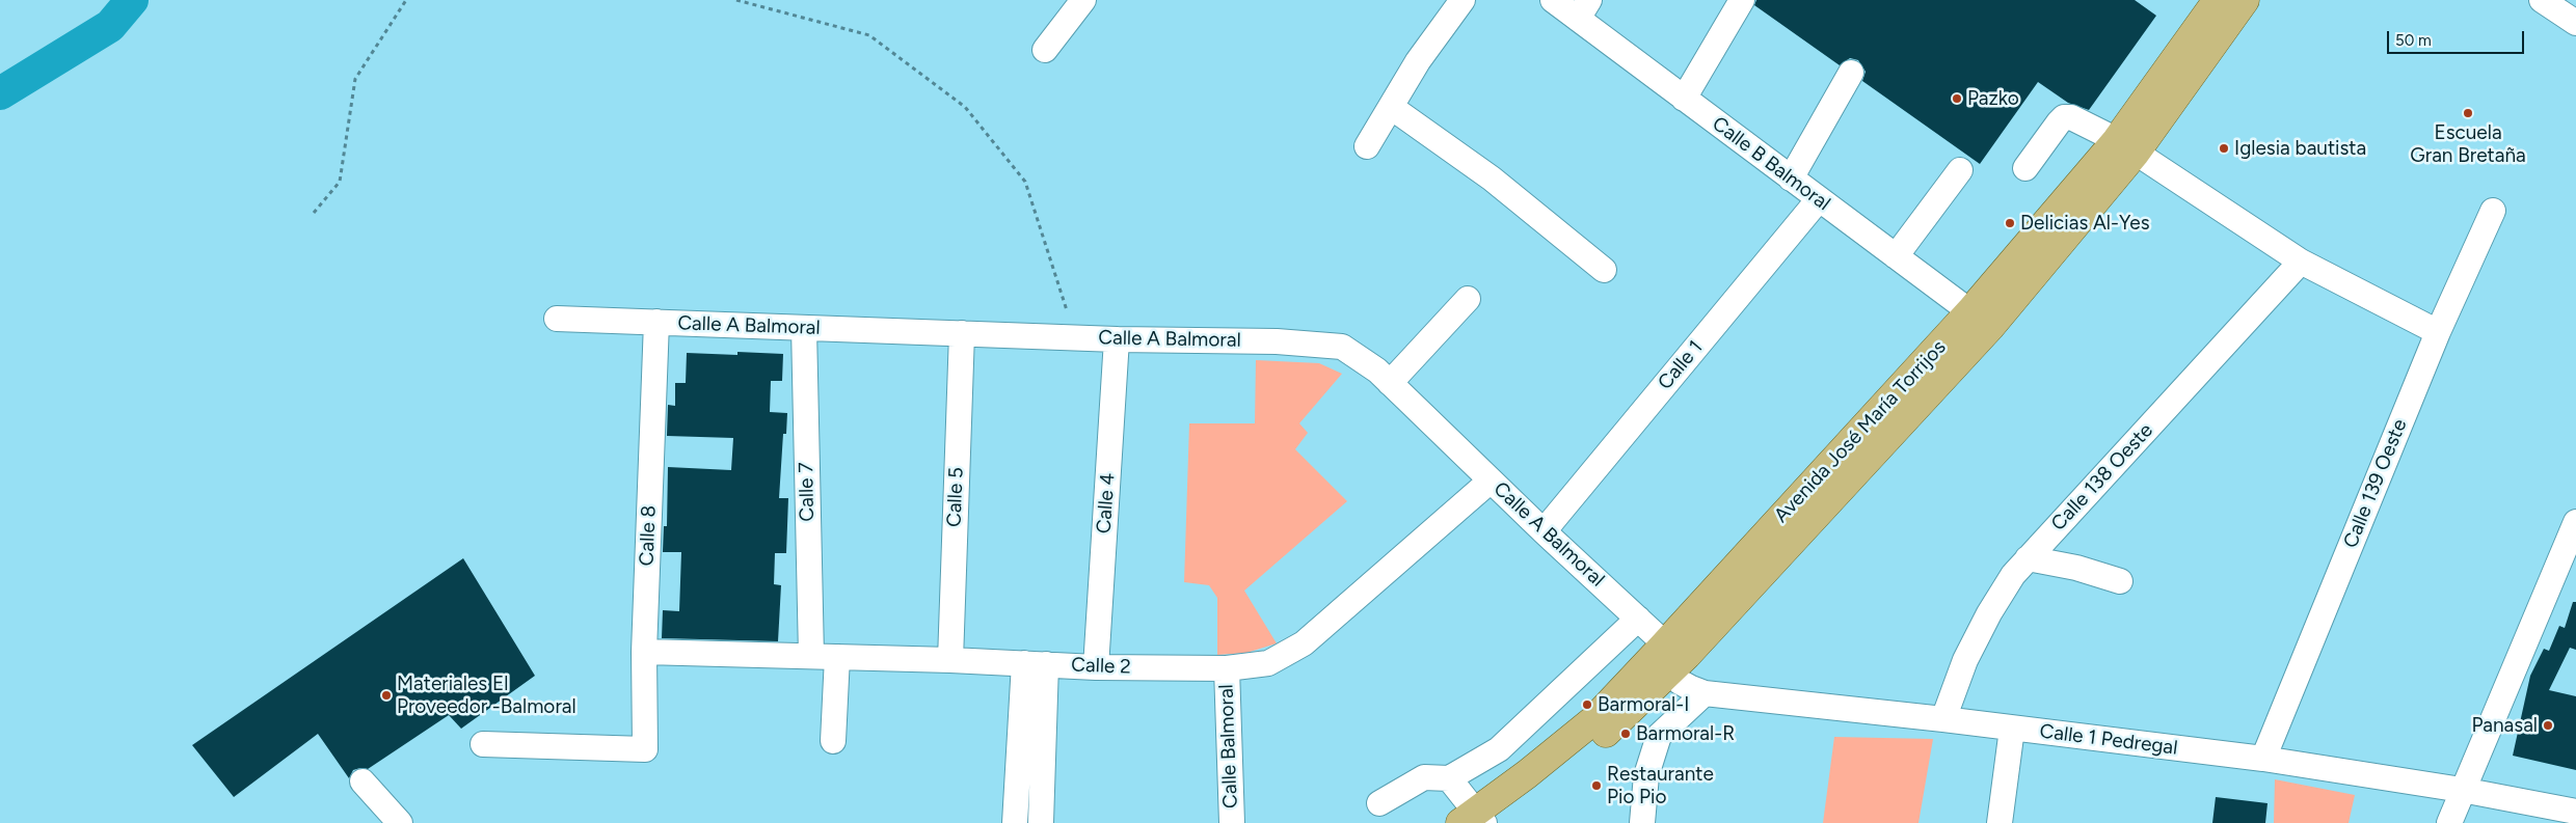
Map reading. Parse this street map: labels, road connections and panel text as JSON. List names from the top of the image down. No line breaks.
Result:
{"streets":{"main road":["Avenida José María Torrijos"],"street":["Calle B Balmoral","Calle A Balmoral","Calle 1","Calle 138 Oeste","Calle 139 Oeste","Calle 7","Calle 5","Calle 4","Calle 8","Calle 2","Calle 1 Pedregal","Calle Balmoral"]},"crossings":[["Calle B Balmoral","Calle 1"],["Calle B Balmoral","Avenida José María Torrijos"],["Calle A Balmoral","Calle 1"],["Calle A Balmoral","Avenida José María Torrijos"],["Calle A Balmoral","Calle 7"],["Calle A Balmoral","Calle 5"],["Calle A Balmoral","Calle 4"],["Calle A Balmoral","Calle 8"],["Calle A Balmoral","Calle 2"],["Calle A Balmoral","Calle 1 Pedregal"],["Avenida José María Torrijos","Calle 1 Pedregal"],["Calle 138 Oeste","Calle 1 Pedregal"],["Calle 139 Oeste","Calle 1 Pedregal"],["Calle 7","Calle 2"],["Calle 5","Calle 2"],["Calle 4","Calle 2"],["Calle 8","Calle 2"],["Calle 2","Calle Balmoral"]],"places":["Pazko","Escuela Gran Bretaña","Iglesia bautista","Delicias Al-Yes","Materiales El Proveedor -Balmoral","Barmoral-I","Panasal","Barmoral-R","Restaurante Pio Pio"],"scale_bar":"50 m"}
